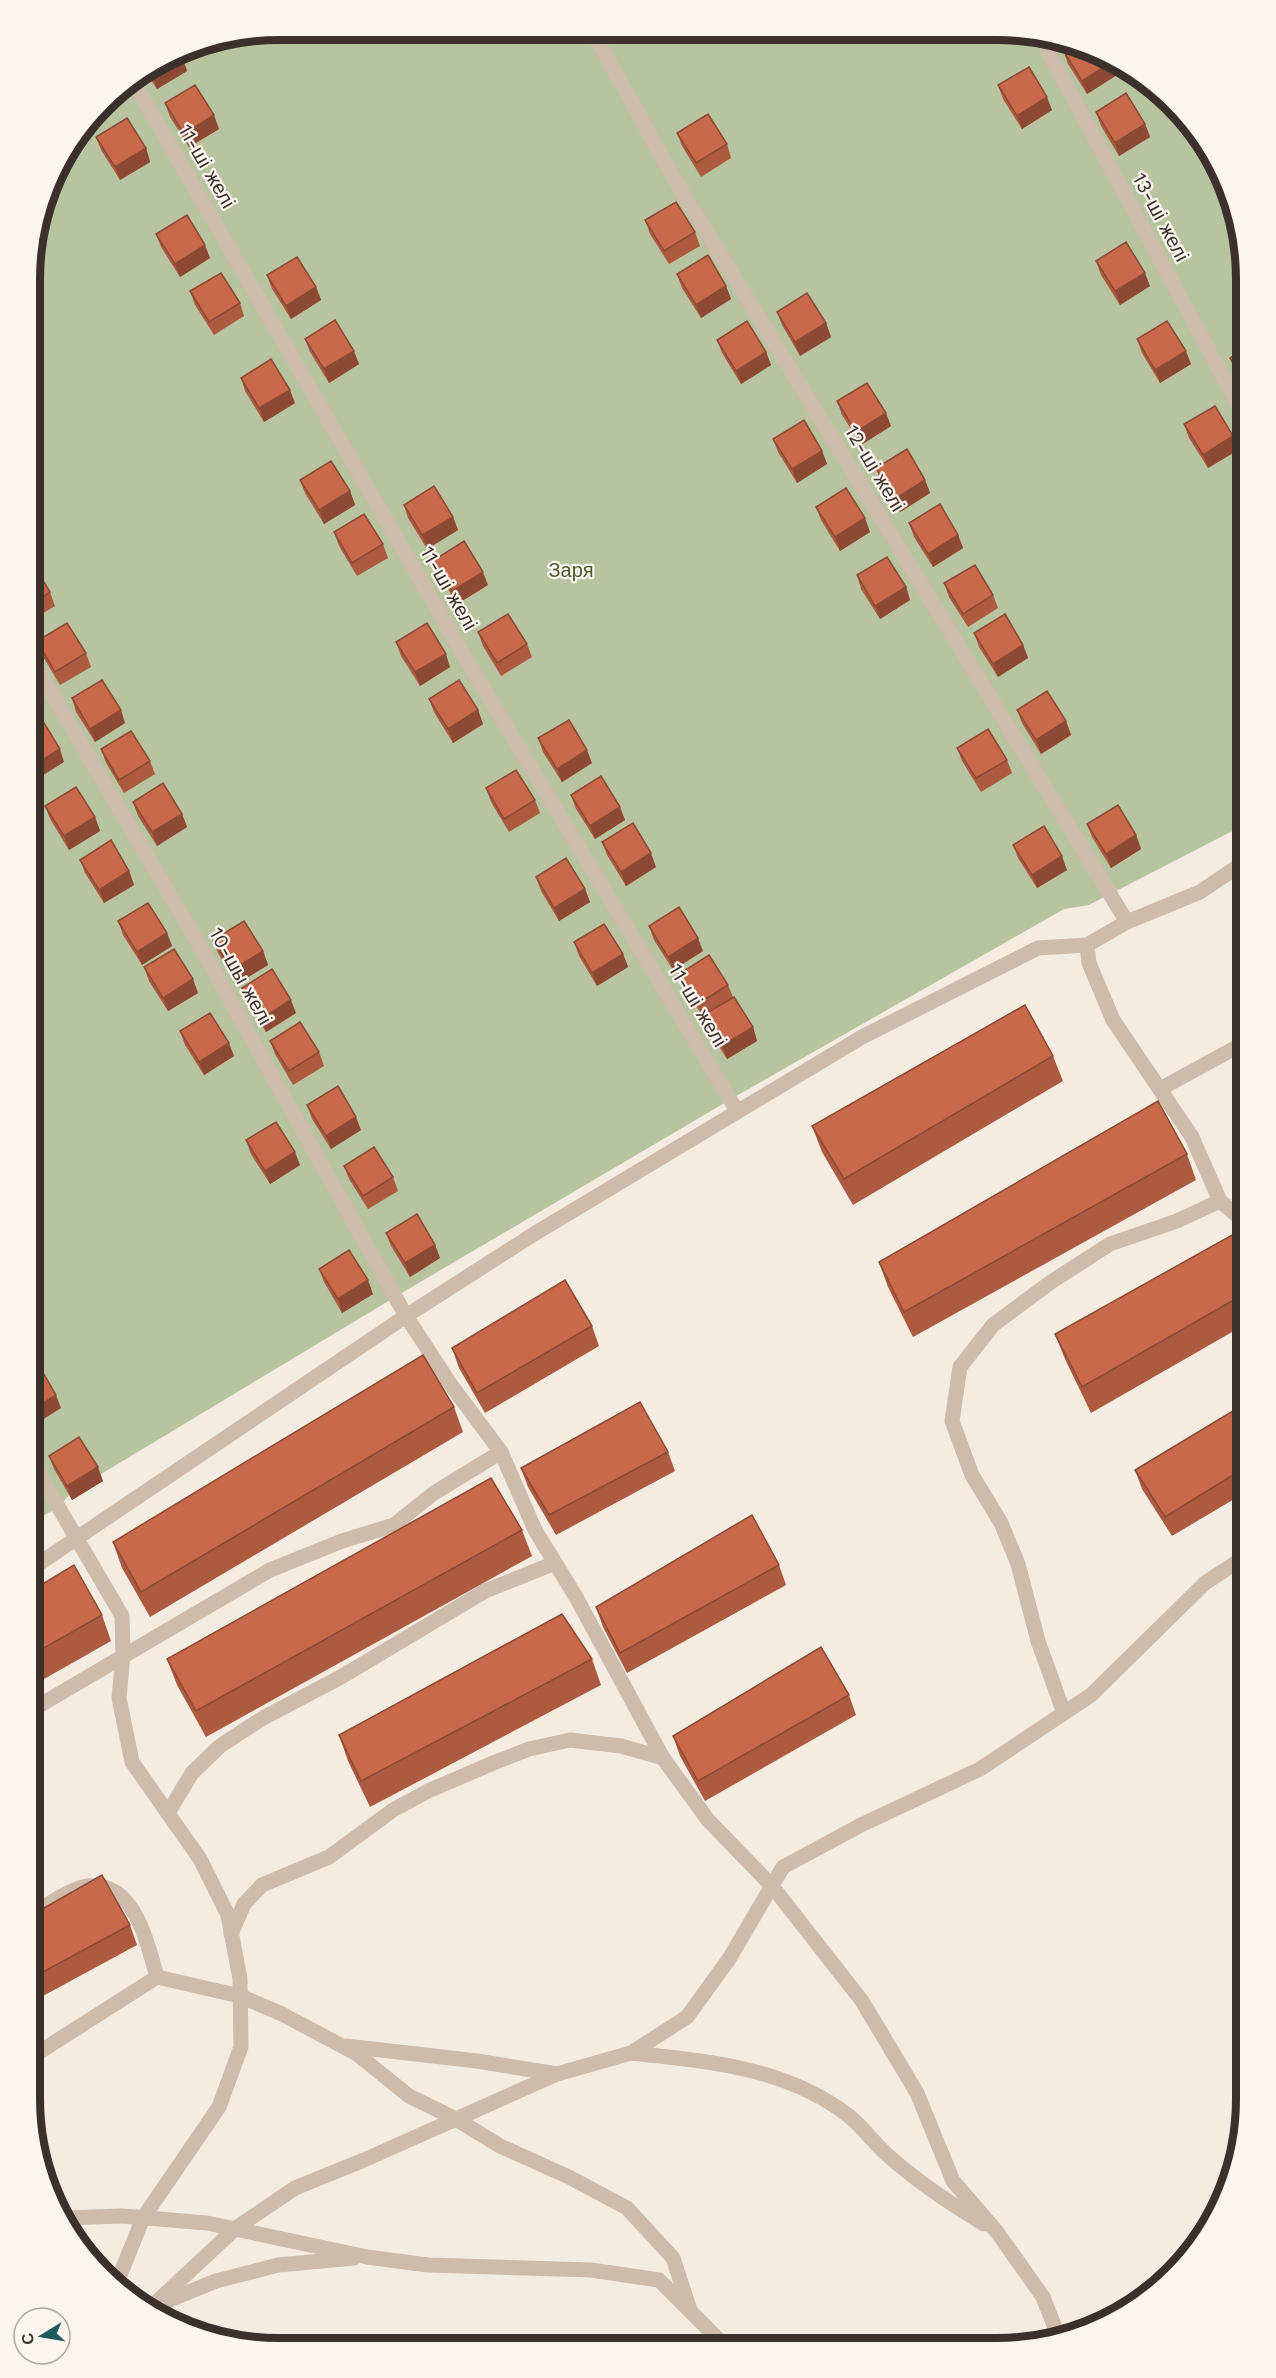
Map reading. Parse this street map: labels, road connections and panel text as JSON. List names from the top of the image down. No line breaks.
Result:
{"streets":{"street":["11-ші желі","13-ші желі","12-ші желі","10-шы желі"]},"parks":["Заря"],"north":"left"}
